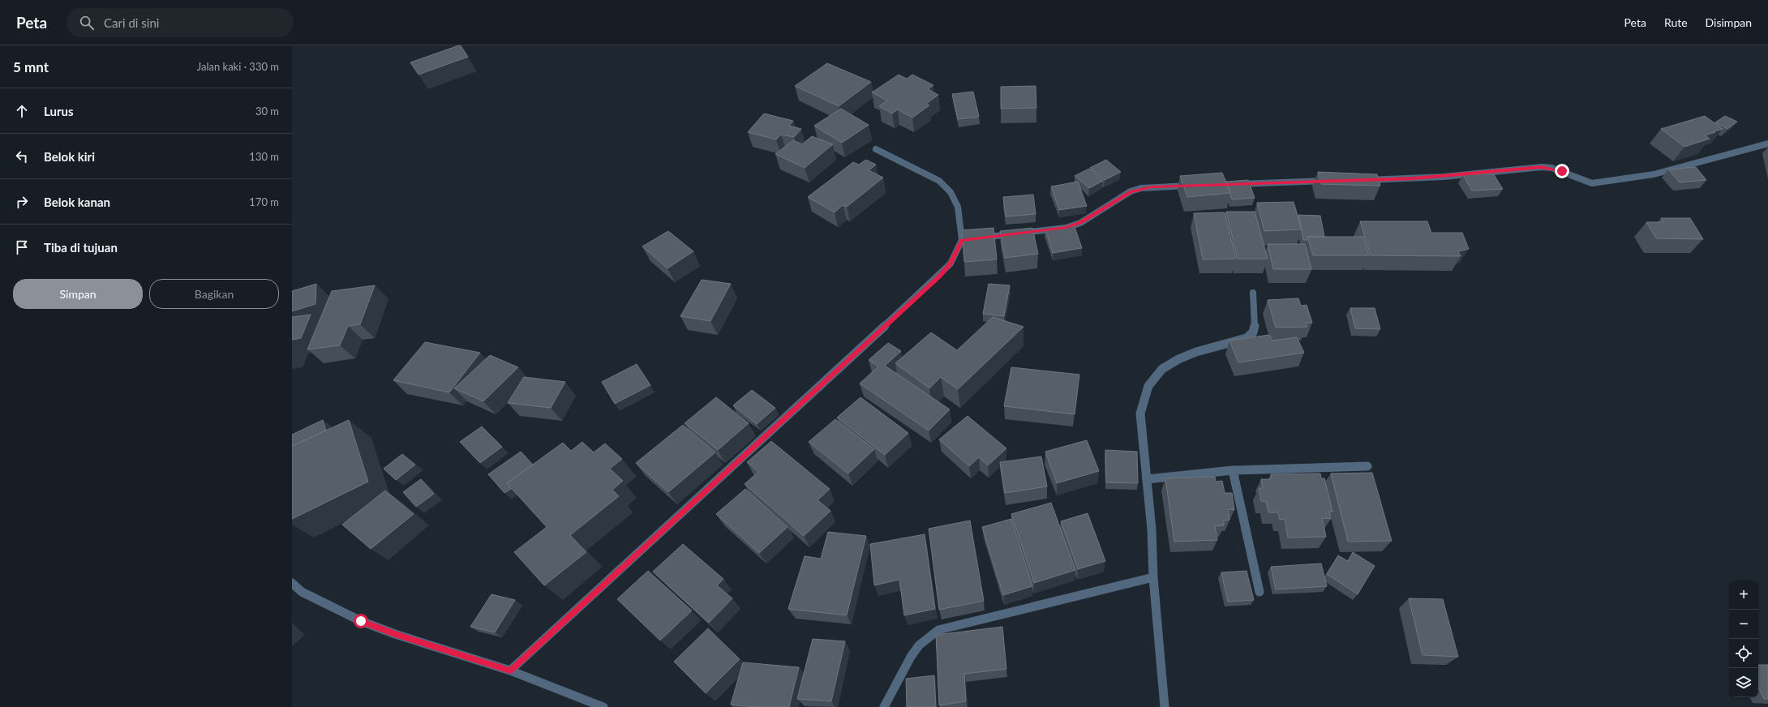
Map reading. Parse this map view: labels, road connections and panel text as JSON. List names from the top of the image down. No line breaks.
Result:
{"page":{"header":"Peta","search":"Cari di sini","nav":["Peta","Rute","Disimpan"],"heading":["5 mnt","Jalan kaki · 330 m"],"list":[["Lurus","30 m"],["Belok kiri","130 m"],["Belok kanan","170 m"],"Tiba di tujuan"],"buttons":["Simpan","Bagikan"],"map_buttons":["+","−"]}}
